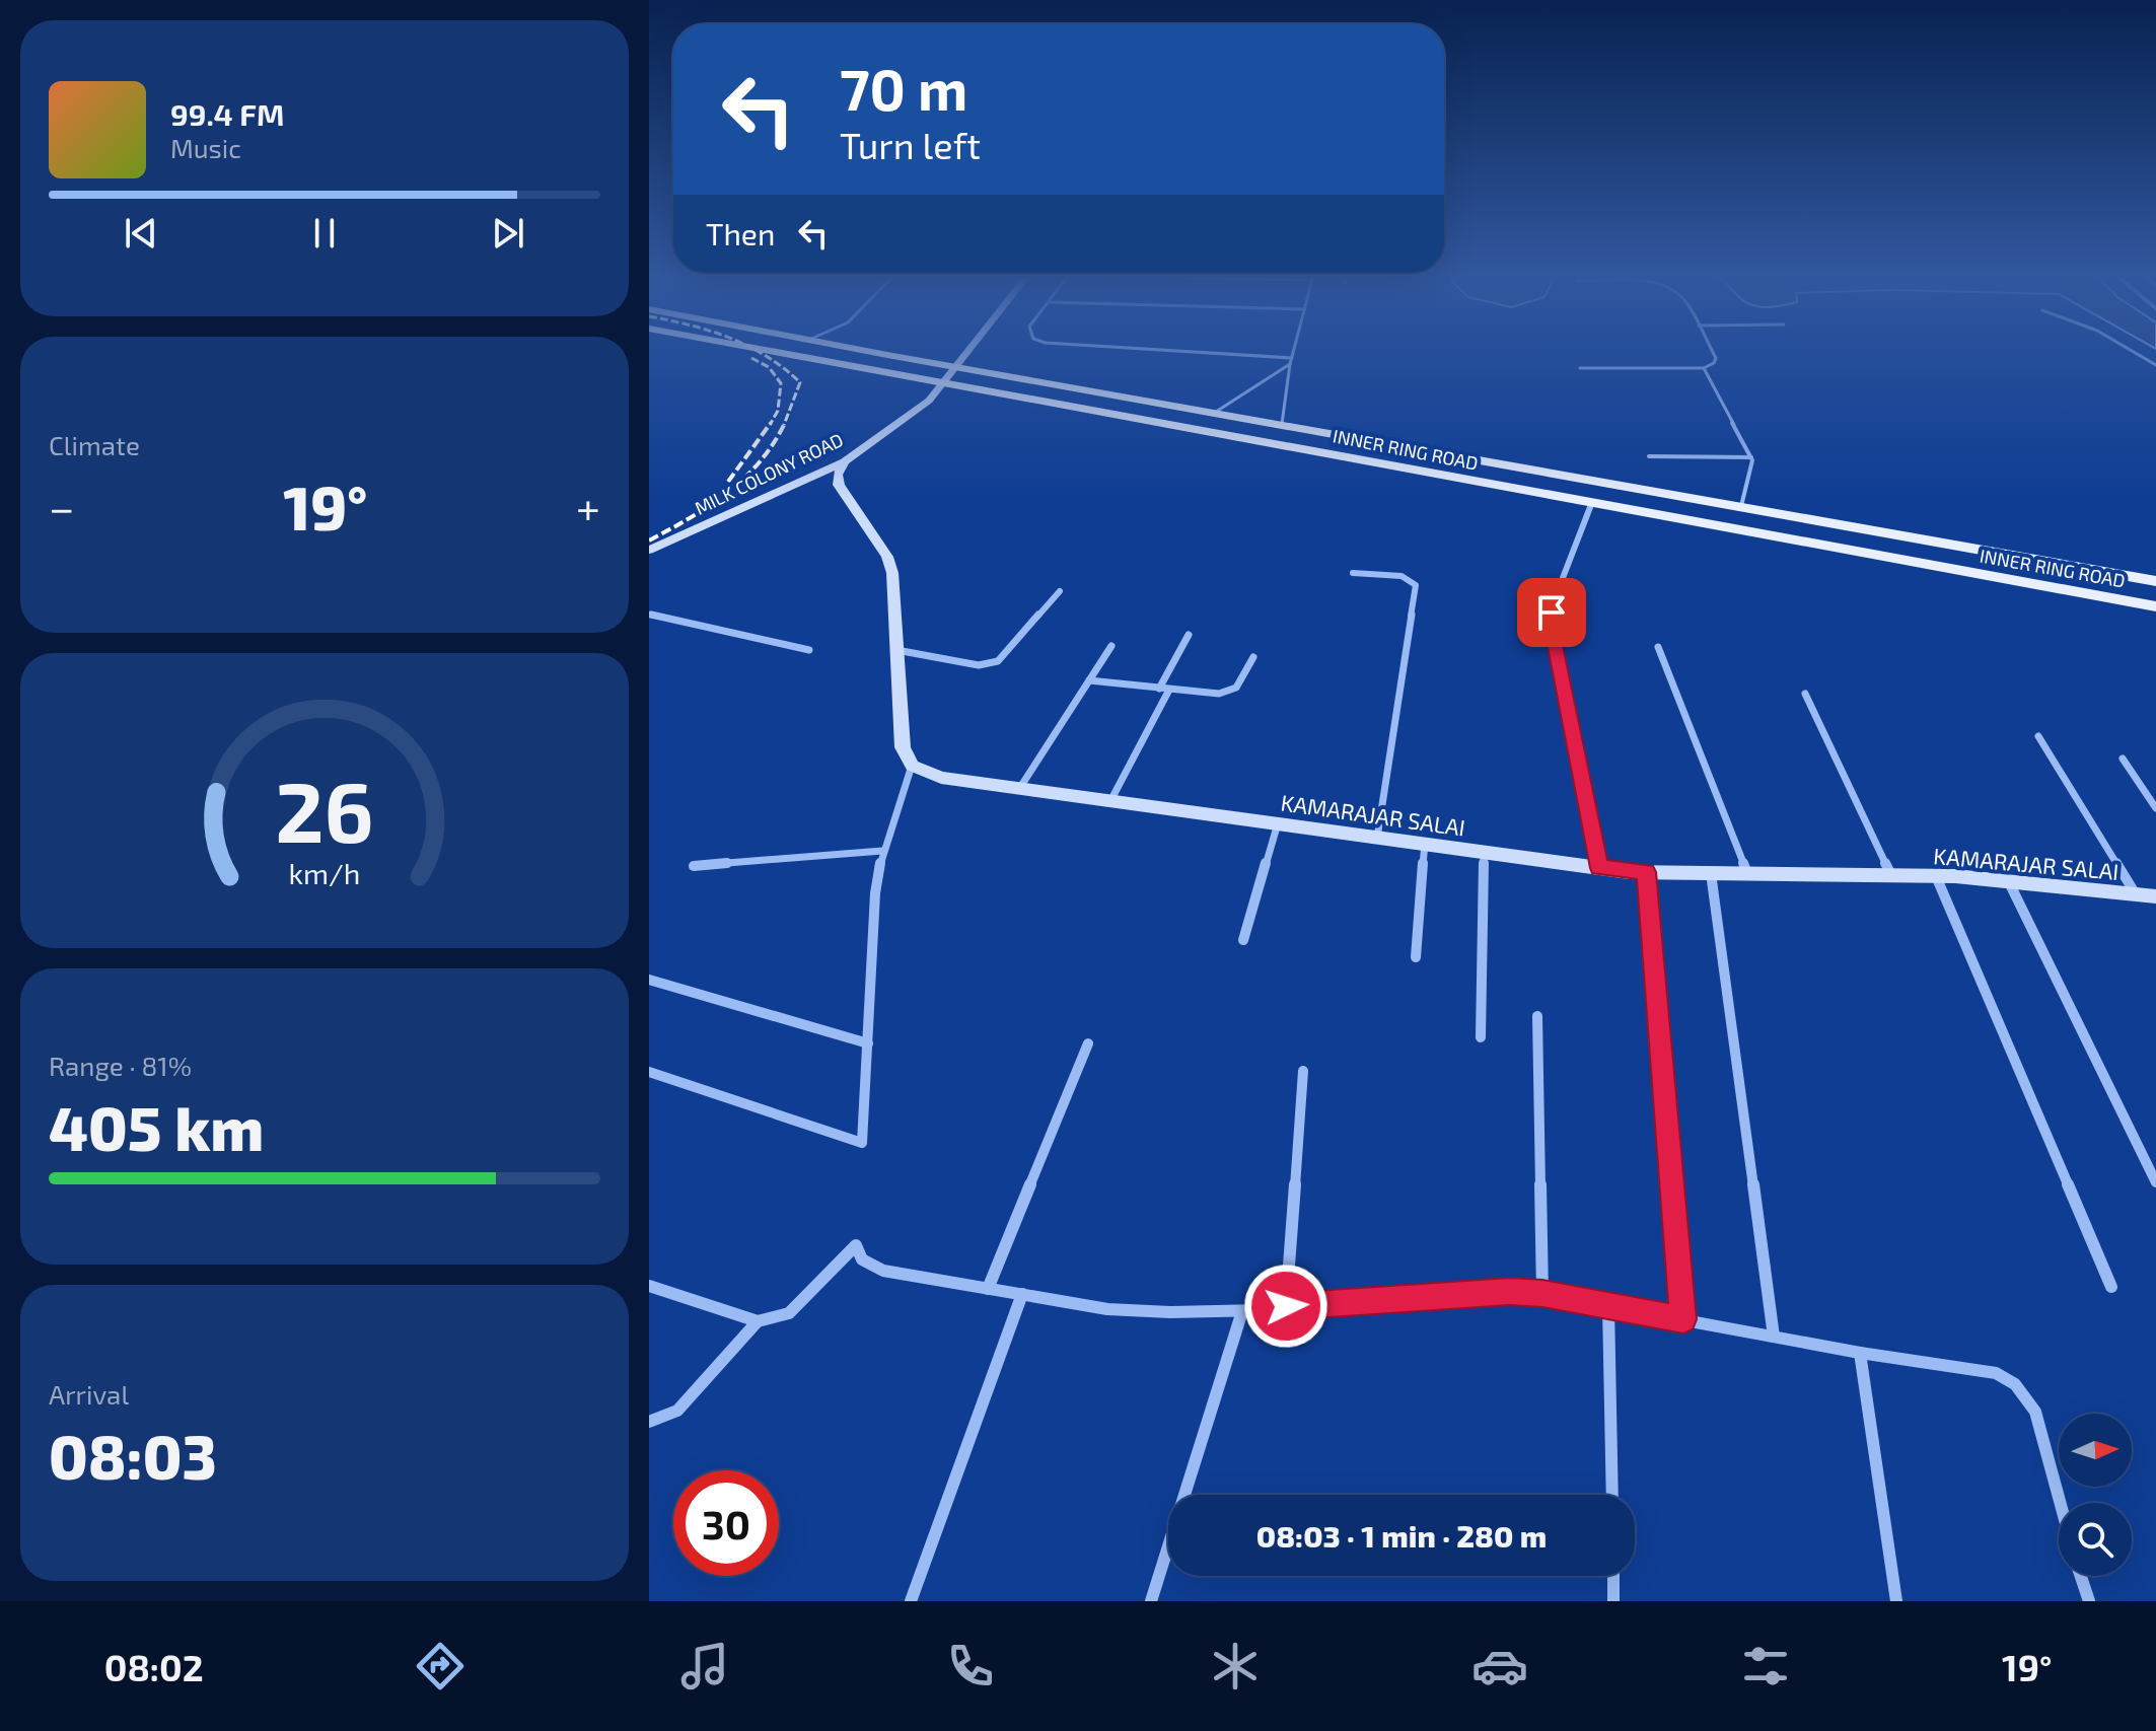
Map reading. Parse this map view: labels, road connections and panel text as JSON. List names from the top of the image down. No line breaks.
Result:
{"streets":{"main road":["INNER RING ROAD","MILK COLONY ROAD","KAMARAJAR SALAI"]},"crossings":[["INNER RING ROAD","MILK COLONY ROAD"]],"north":"right","page":{"turn":["70 m","Turn left"],"song":["99.4 FM","Music"],"then":"Then","tile":["Climate",["Range · 81%","405 km"],["Arrival","08:03"]],"heat":["−","19°","+"],"limit":"30","trip":"08:03 · 1 min · 280 m","tabs":["08:02","19°"],"gauge":["26","km/h"]}}
